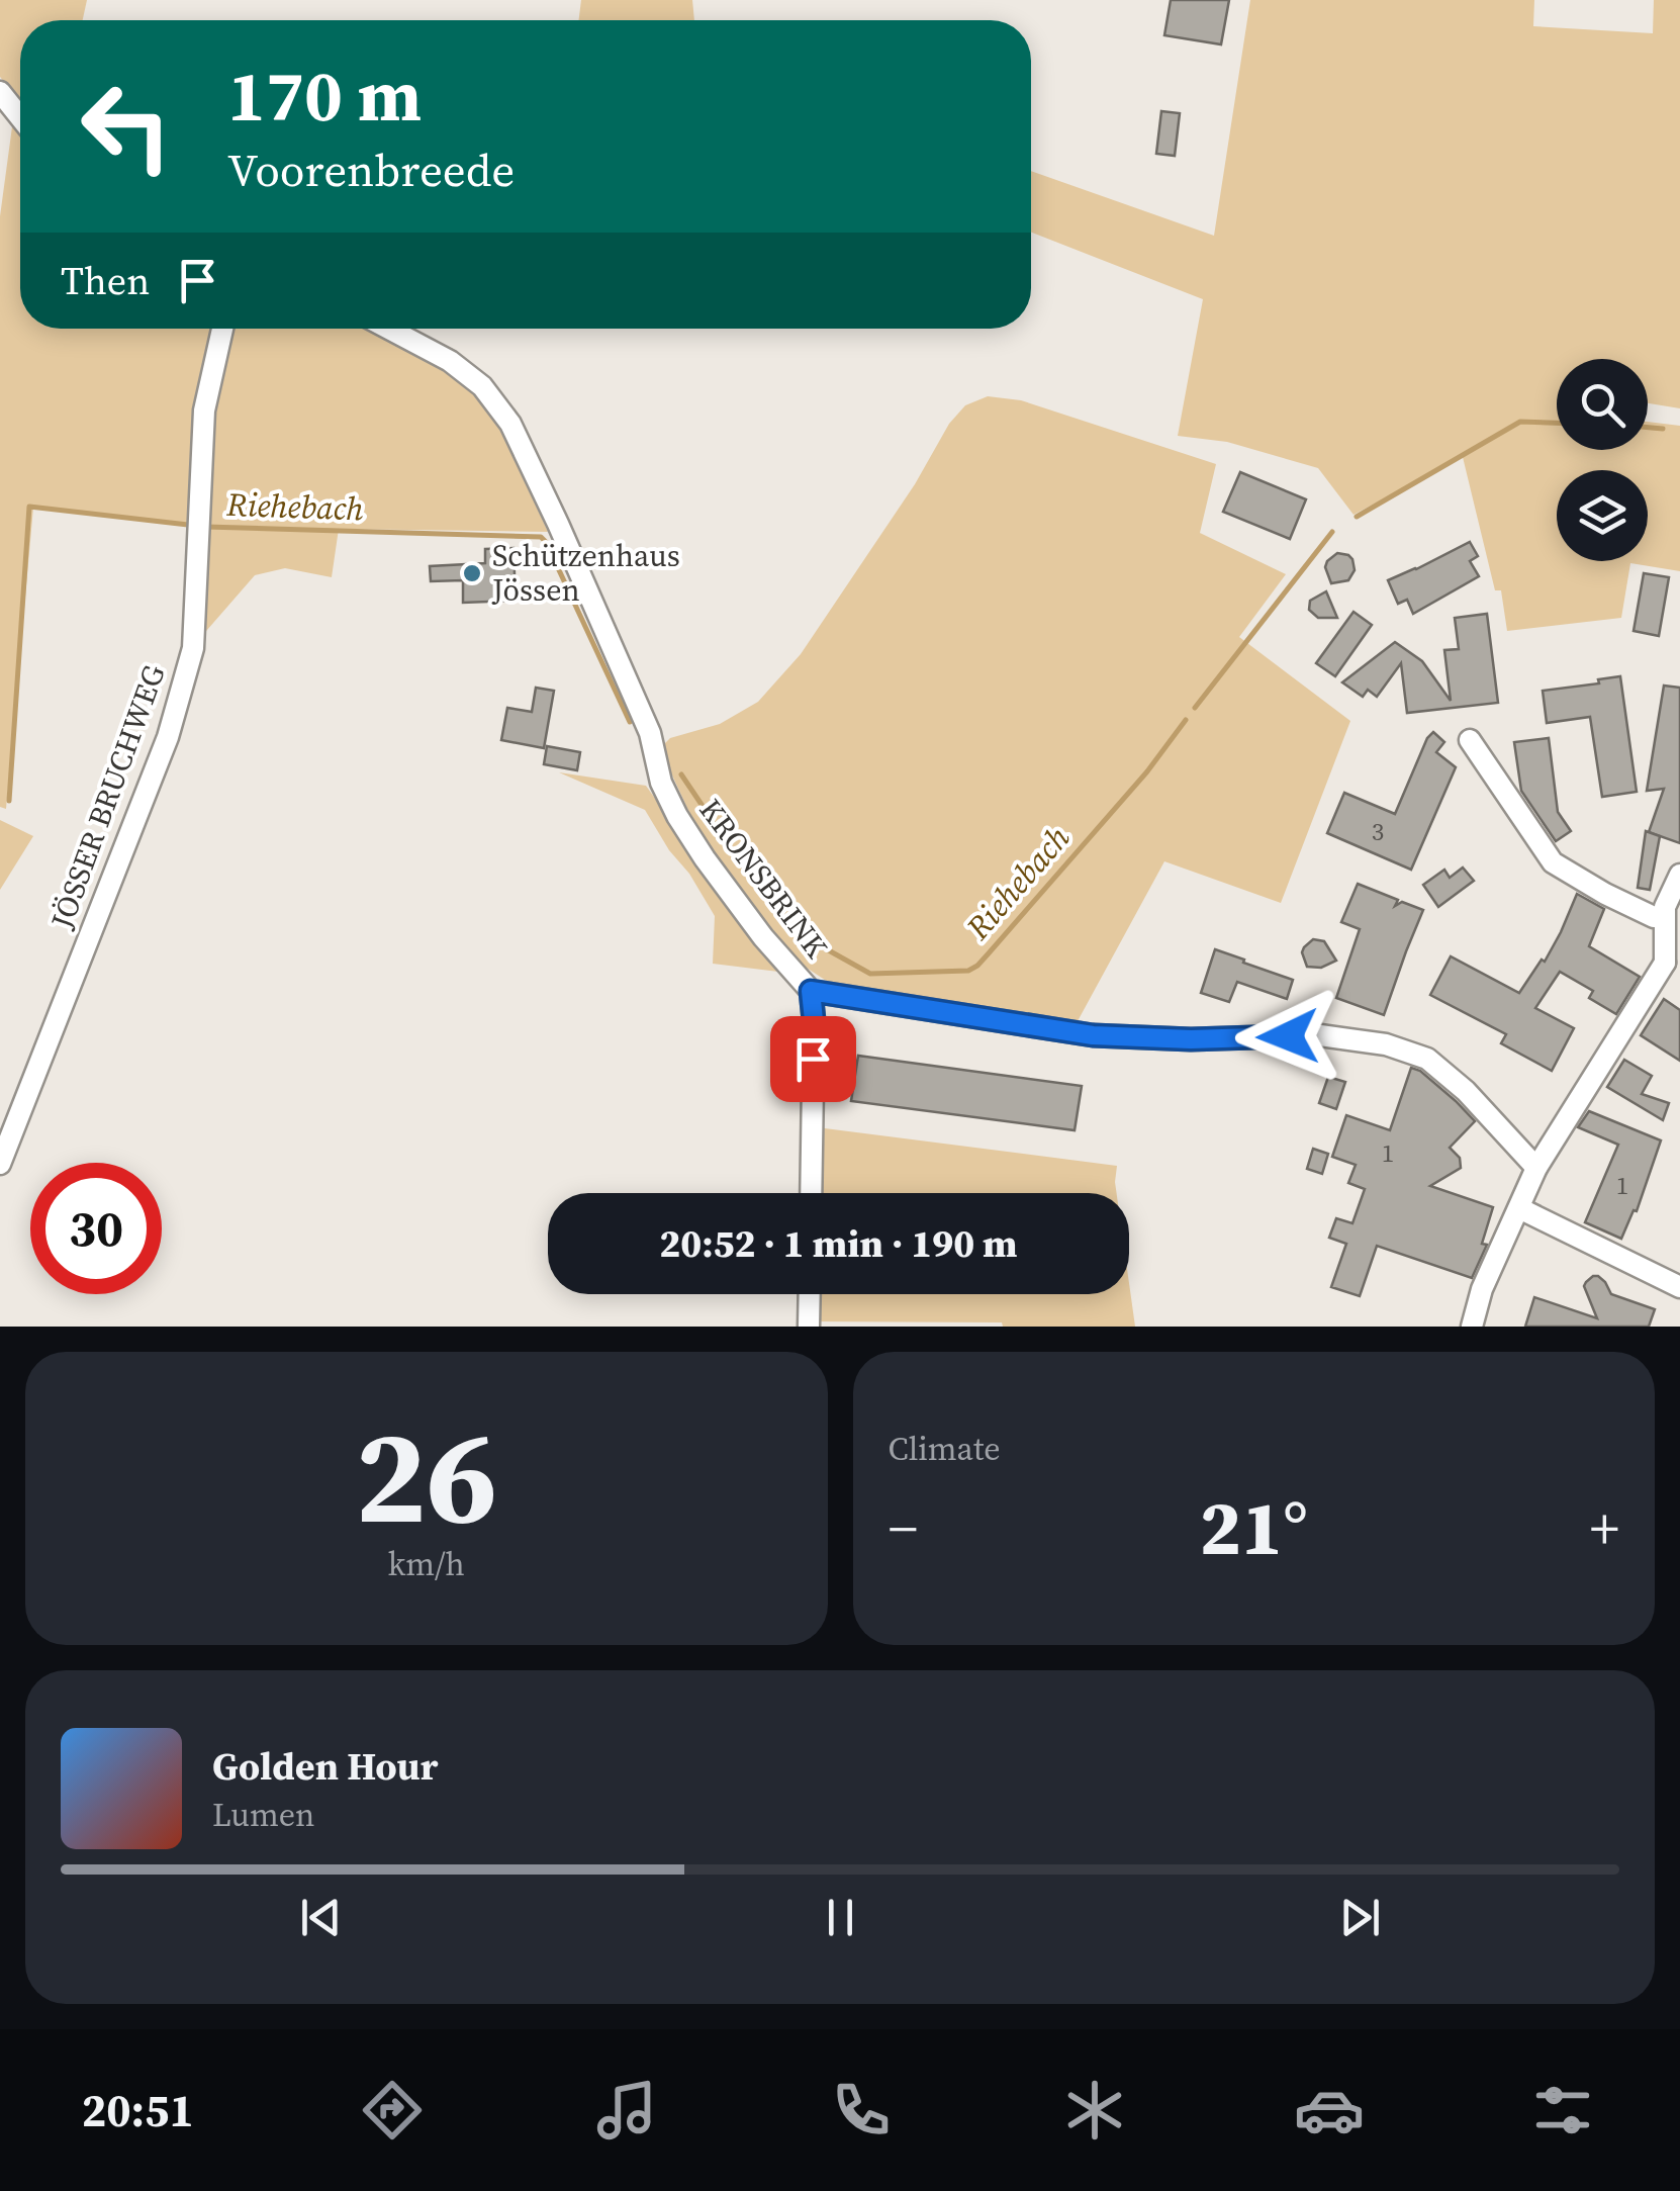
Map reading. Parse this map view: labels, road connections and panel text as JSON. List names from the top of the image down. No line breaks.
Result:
{"streets":{"street":["JÖSSER BRUCHWEG","KRONSBRINK"]},"water":["Riehebach"],"places":["Schützenhaus Jössen"],"house_numbers":["3","1","1"],"page":{"turn":["170 m","Voorenbreede"],"then":"Then","limit":"30","trip":"20:52 · 1 min · 190 m","tile":[["26","km/h"],"Climate"],"heat":["−","21°","+"],"song":["Golden Hour","Lumen"],"tabs":"20:51"}}
